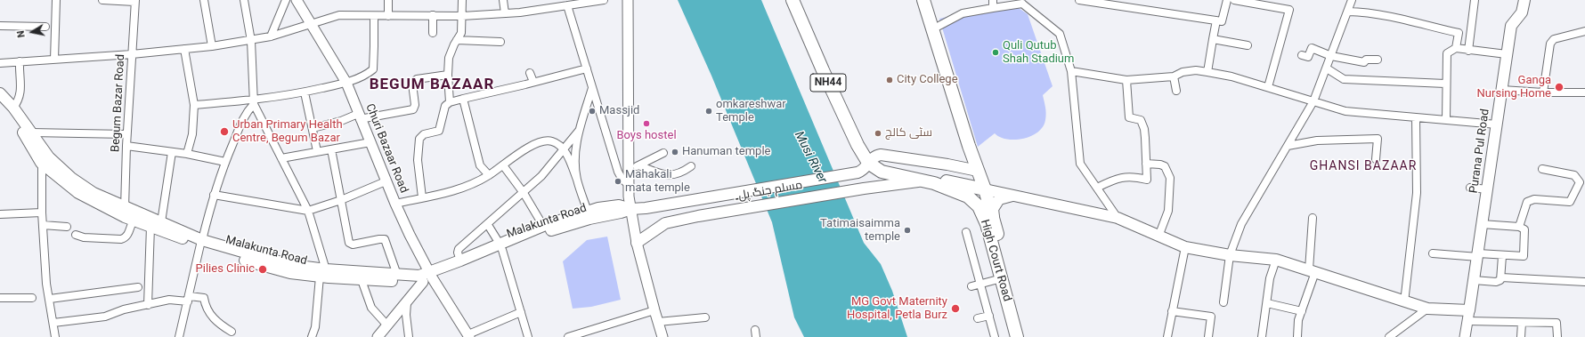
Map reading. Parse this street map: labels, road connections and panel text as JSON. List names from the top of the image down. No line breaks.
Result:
{"streets":{"highway":["NH44","High Court Road"],"main road":["Purana Pul Road","مسلم جنگ پل۔","Malakunta Road"],"street":["Begum Bazar Road","Churi Bazaar Road"]},"crossings":[["Begum Bazar Road","Malakunta Road"],["Churi Bazaar Road","Malakunta Road"],["مسلم جنگ پل۔","Malakunta Road"],["مسلم جنگ پل۔","High Court Road"]],"districts":["BEGUM BAZAAR","GHANSI BAZAAR"],"water":["Musi River"],"places":["Quli Qutub Shah Stadium","City College","Ganga Nursing Home","Massjid","omkareshwar Temple","Boys hostel","Urban Primary Health Centre, Begum Bazar","سٹی کالج","Hanuman temple","Mahakali mata temple","Tatimaisaimma temple","Pilies Clinic","MG Govt Maternity Hospital, Petla Burz"],"north":"left"}
